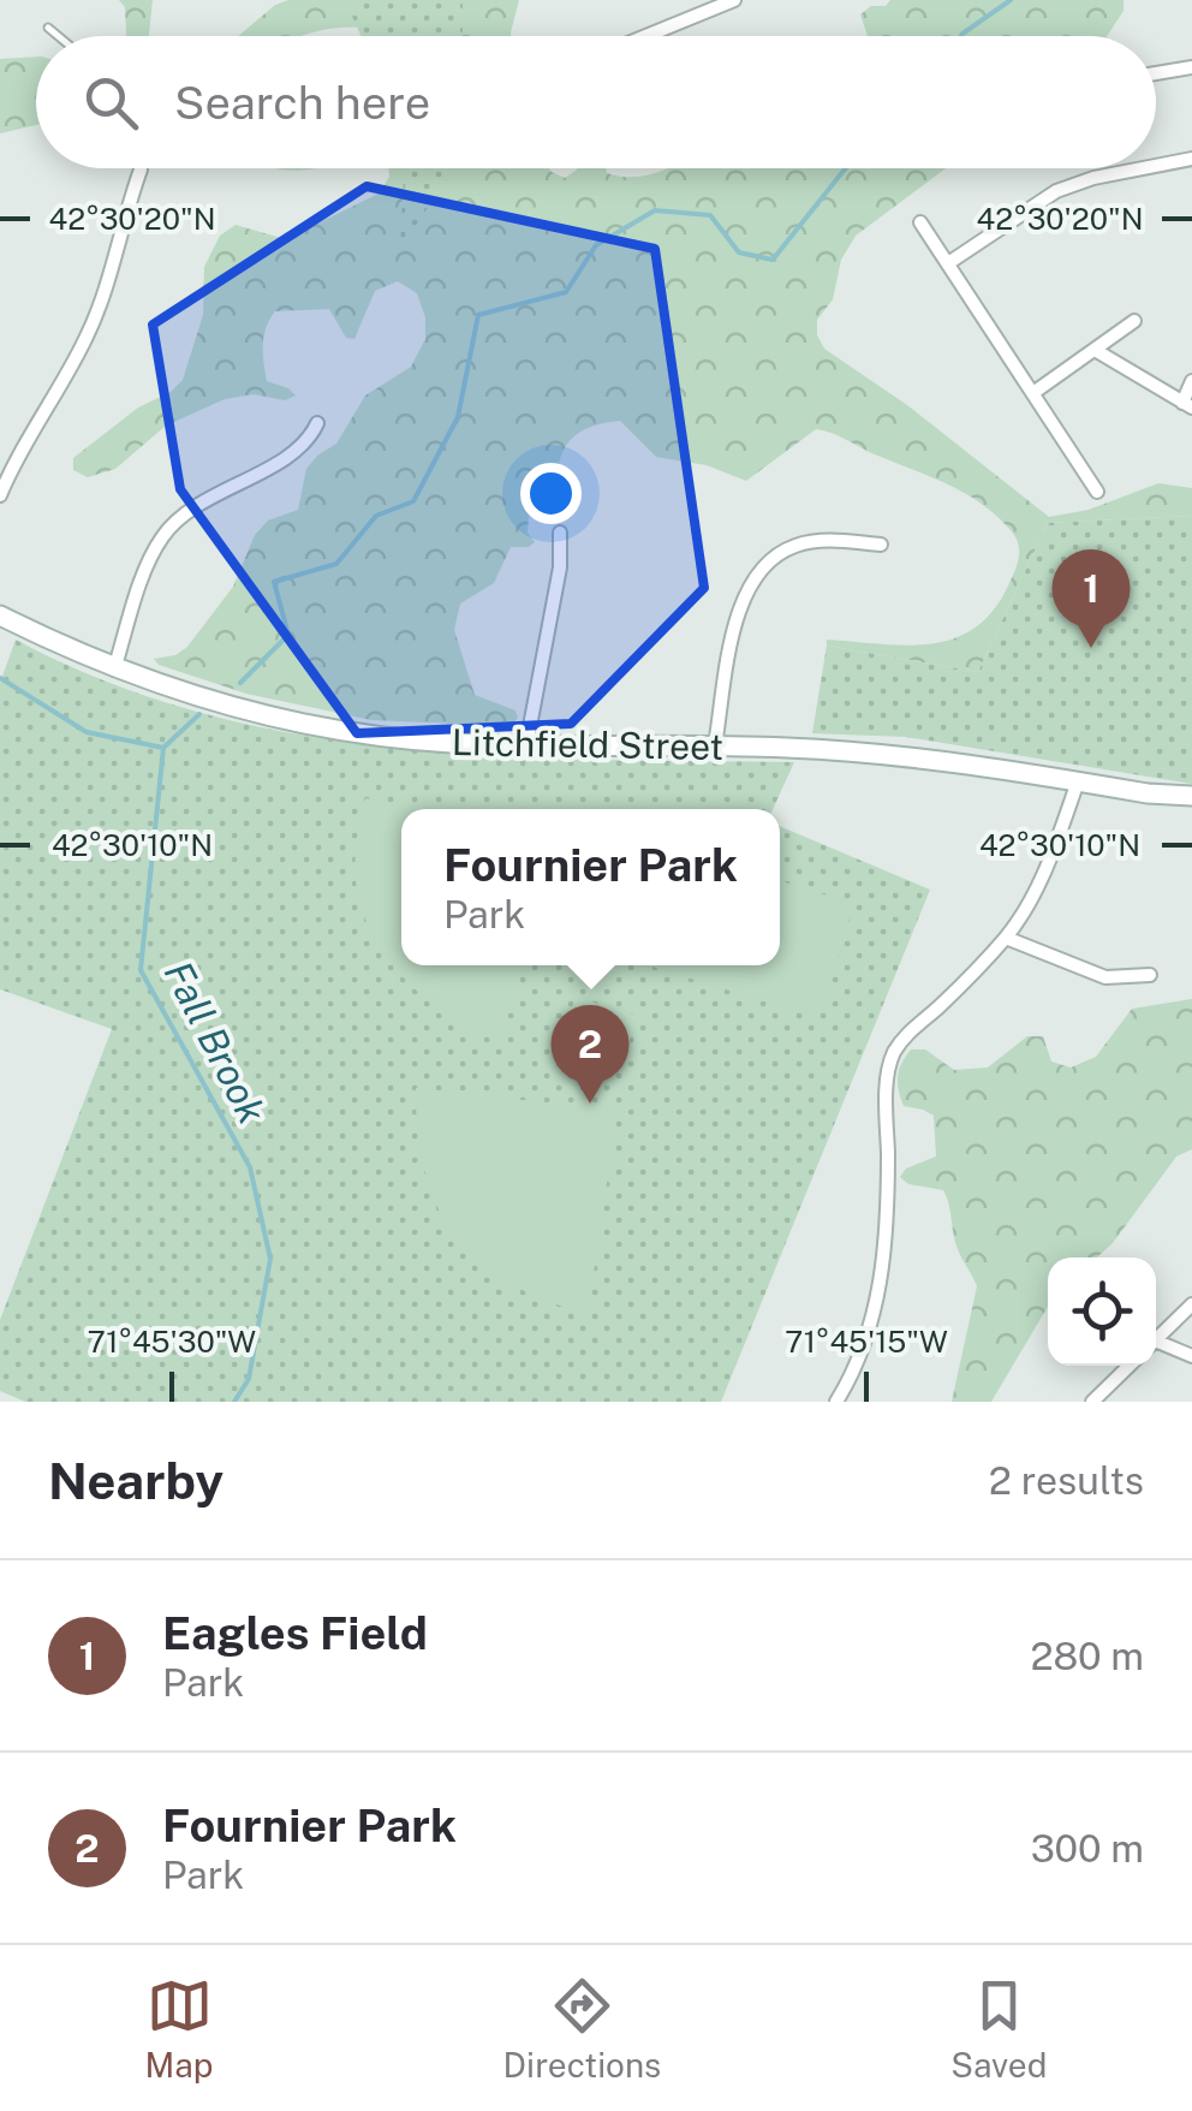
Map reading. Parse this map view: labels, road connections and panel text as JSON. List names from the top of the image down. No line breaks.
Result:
{"streets":{"main road":["Litchfield Street"]},"water":["Fall Brook"],"page":{"search":"Search here","pins":["1","2"],"popup":["Fournier Park","Park"],"heading":["Nearby","2 results"],"list":[{"mark":"1","name":"Eagles Field","note":"Park","value":"280 m"},{"mark":"2","name":"Fournier Park","note":"Park","value":"300 m"}],"nav":["Map","Directions","Saved"]},"coordinates":["42°30'20\"N","42°30'10\"N","71°45'30\"W","71°45'15\"W"]}
